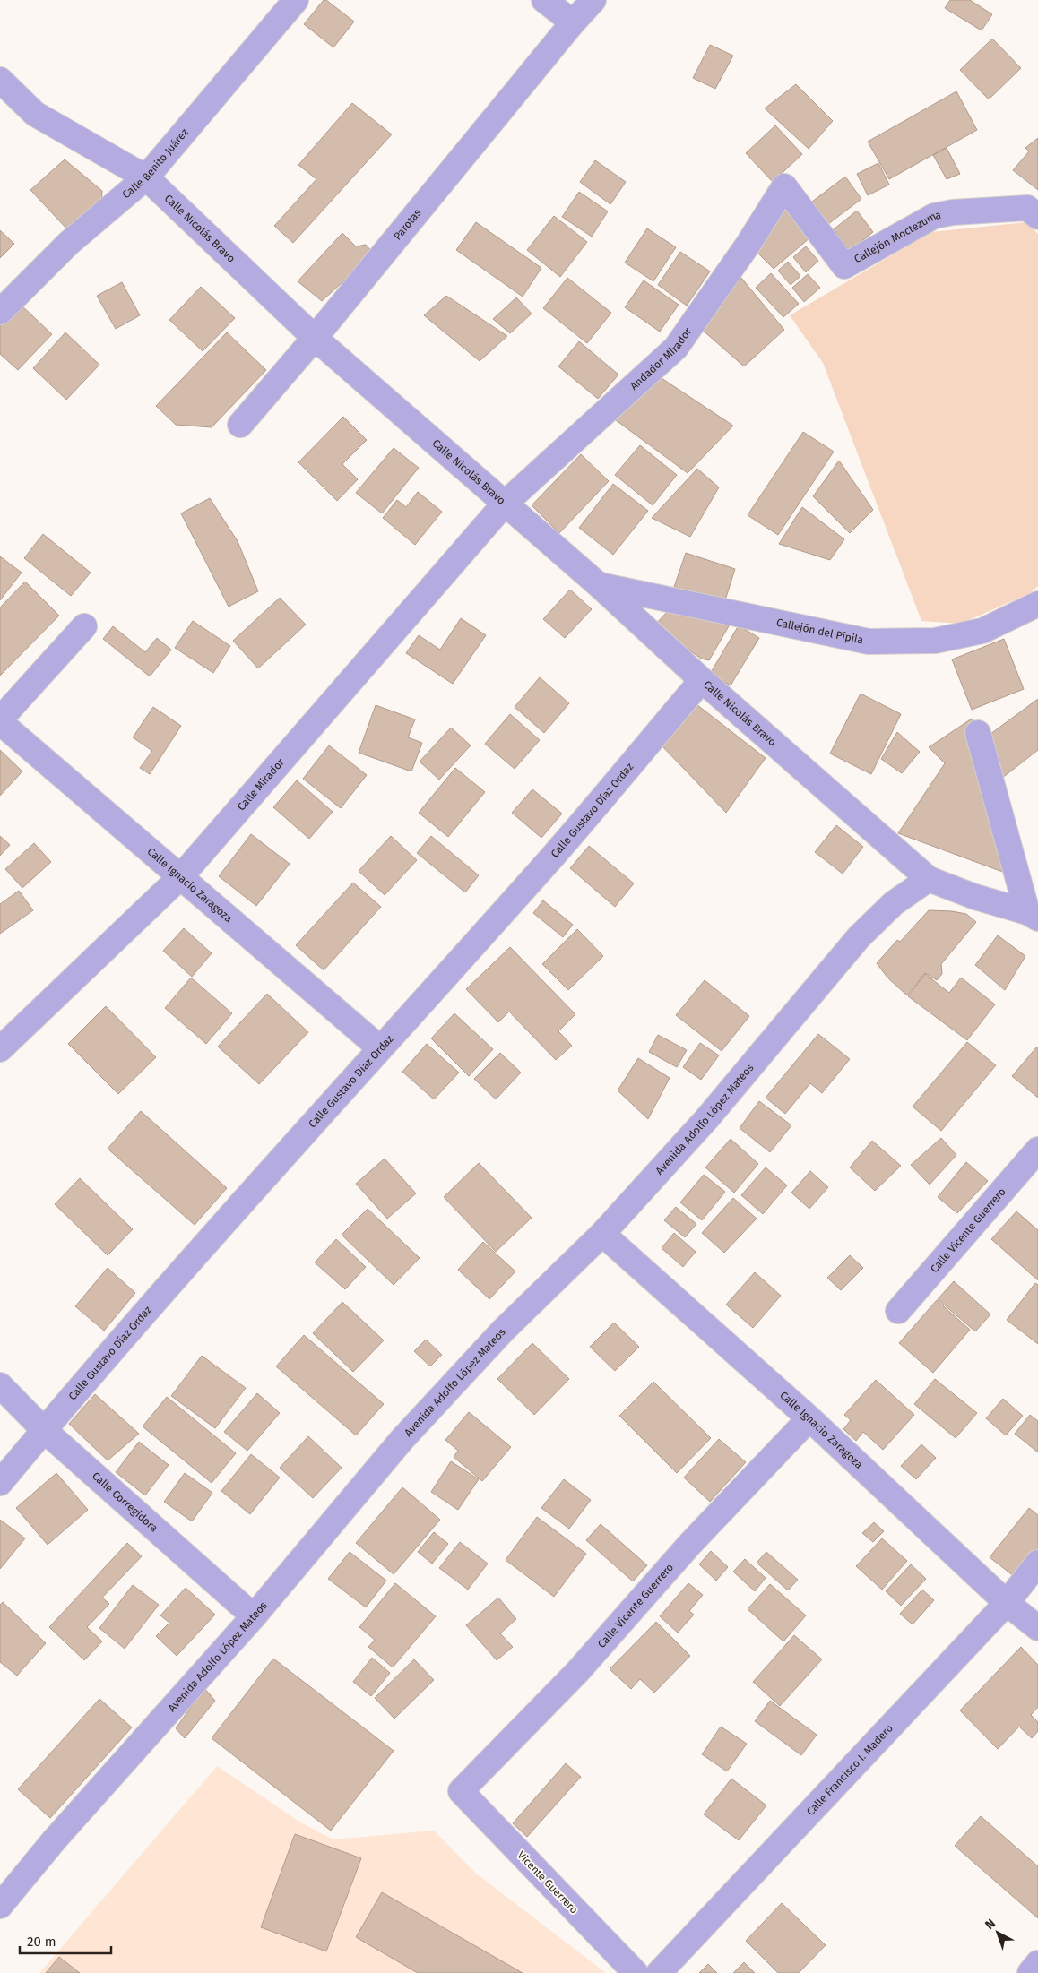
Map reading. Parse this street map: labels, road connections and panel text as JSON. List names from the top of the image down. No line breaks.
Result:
{"streets":{"street":["Calle Benito Juárez","Parotas","Calle Nicolás Bravo","Callejón Moctezuma","Andador Mirador","Callejón del Pípila","Calle Mirador","Calle Gustavo Díaz Ordaz","Calle Ignacio Zaragoza","Avenida Adolfo López Mateos","Calle Vicente Guerrero","Calle Corregidora","Calle Francisco I. Madero","Vicente Guerrero"]},"crossings":[["Calle Benito Juárez","Calle Nicolás Bravo"],["Parotas","Calle Nicolás Bravo"],["Calle Nicolás Bravo","Andador Mirador"],["Calle Nicolás Bravo","Callejón del Pípila"],["Calle Nicolás Bravo","Calle Mirador"],["Calle Nicolás Bravo","Calle Gustavo Díaz Ordaz"],["Calle Nicolás Bravo","Avenida Adolfo López Mateos"],["Callejón Moctezuma","Andador Mirador"],["Andador Mirador","Calle Mirador"],["Calle Mirador","Calle Ignacio Zaragoza"],["Calle Gustavo Díaz Ordaz","Calle Ignacio Zaragoza"],["Calle Gustavo Díaz Ordaz","Calle Corregidora"],["Calle Ignacio Zaragoza","Avenida Adolfo López Mateos"],["Calle Ignacio Zaragoza","Calle Vicente Guerrero"],["Calle Ignacio Zaragoza","Calle Francisco I. Madero"],["Avenida Adolfo López Mateos","Calle Corregidora"],["Calle Vicente Guerrero","Vicente Guerrero"]],"scale_bar":"20 m","north":"top left"}
